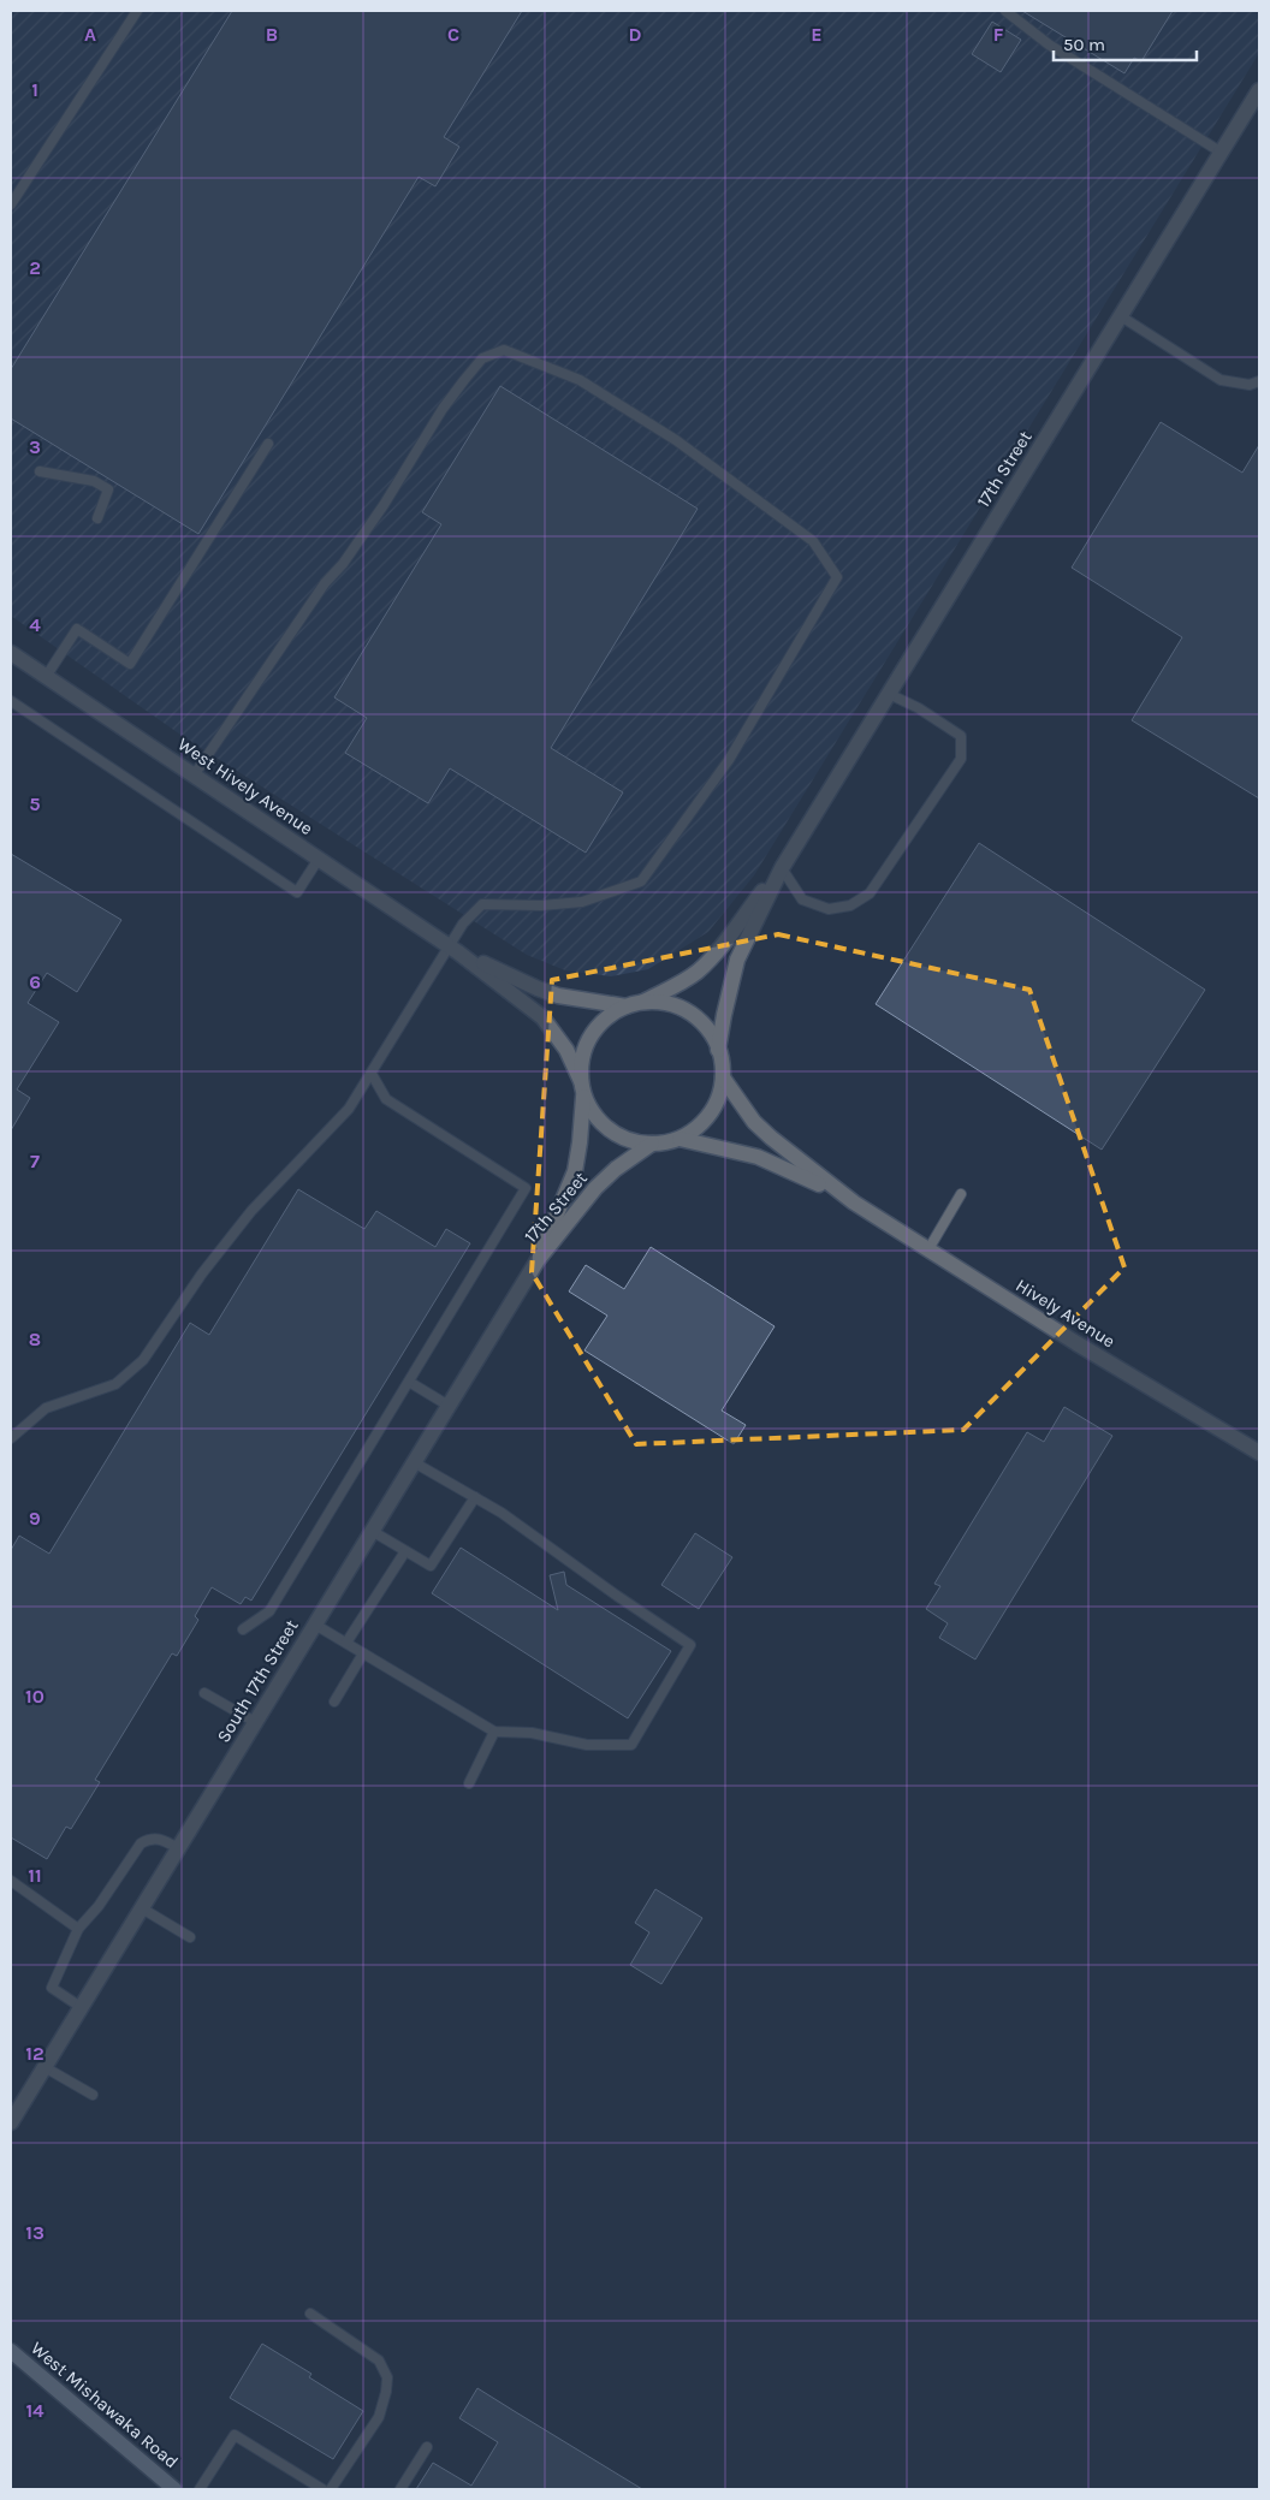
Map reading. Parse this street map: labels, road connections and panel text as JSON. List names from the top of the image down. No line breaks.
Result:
{"streets":{"main road":["West Mishawaka Road"],"street":["17th Street","West Hively Avenue","Hively Avenue","South 17th Street"]},"crossings":[["17th Street","Hively Avenue"],["17th Street","South 17th Street"]],"scale_bar":"50 m","grid":{"columns":["A","B","C","D","E","F"],"rows":["1","2","3","4","5","6","7","8","9","10","11","12","13","14"]}}
